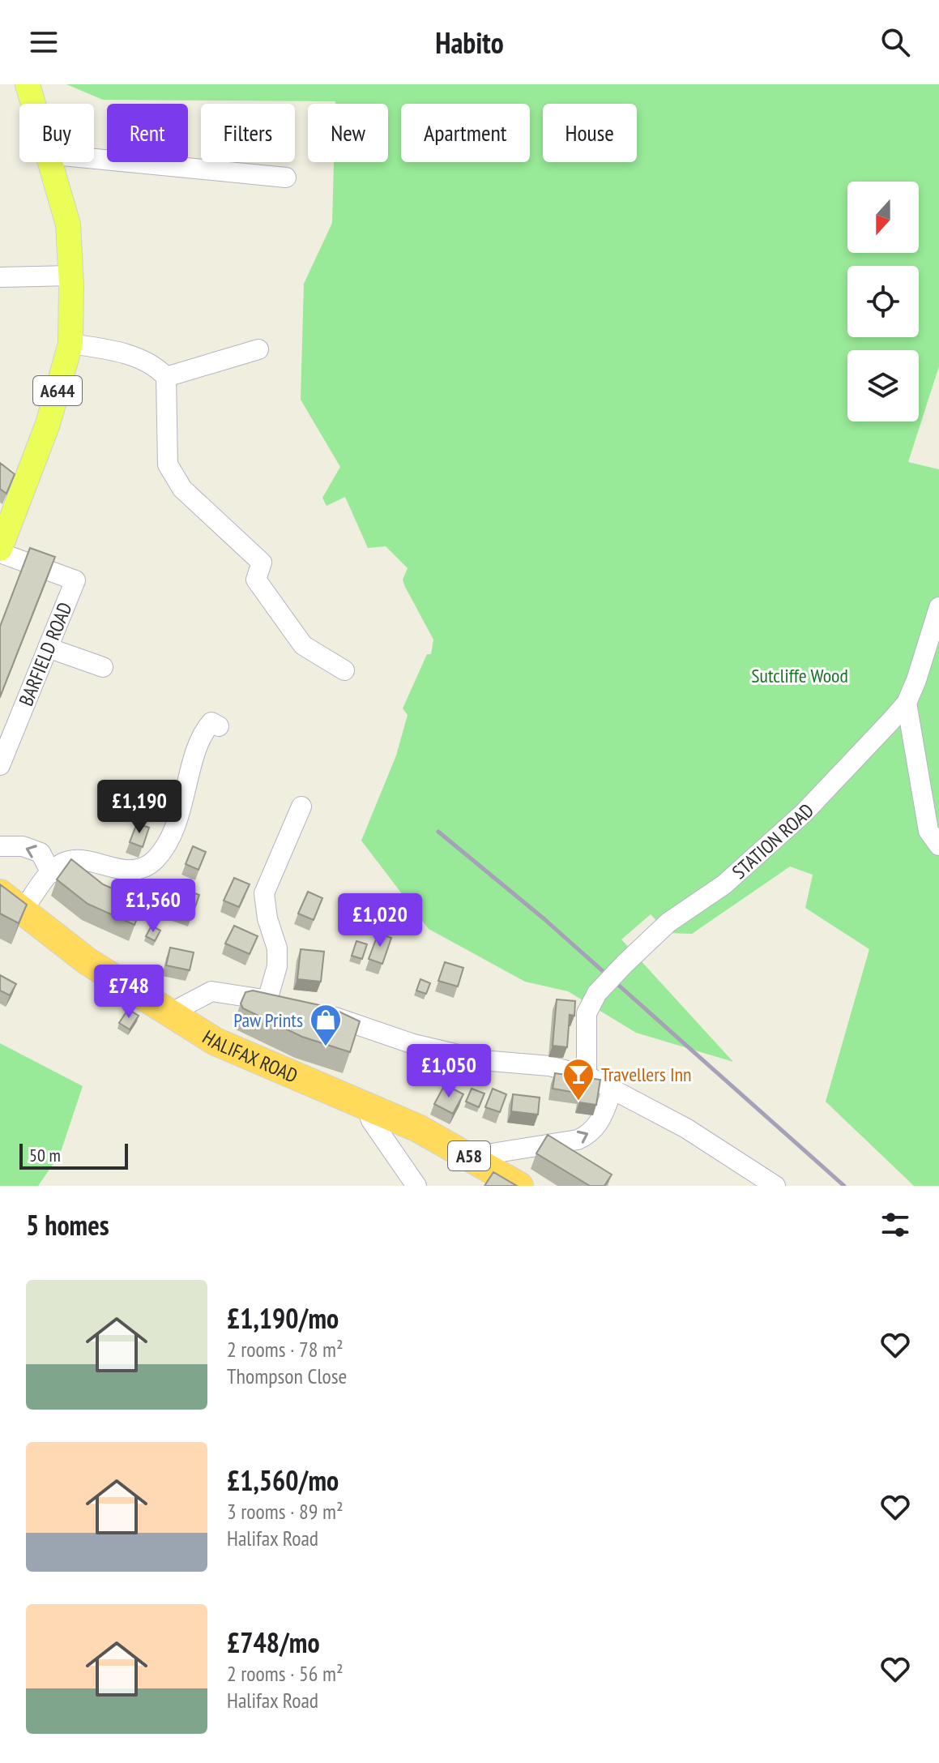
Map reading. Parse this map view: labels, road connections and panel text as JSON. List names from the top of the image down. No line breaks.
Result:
{"streets":{"highway":["HALIFAX ROAD","A58"],"main road":["A644"],"street":["BARFIELD ROAD","STATION ROAD"]},"crossings":[["A644","BARFIELD ROAD"]],"parks":["Sutcliffe Wood"],"places":{"shop":["Paw Prints"],"bar":["Travellers Inn"]},"scale_bar":"50 m","north":"bottom","page":{"header":"Habito","chip":["Buy","Rent","Filters","New","Apartment","House"],"price":["£1,190","£1,560","£1,020","£748","£1,050"],"scale":"50 m","heading":"5 homes","list":[{"name":"£1,190/mo","note":"2 rooms · 78 m² · Thompson Close"},{"name":"£1,560/mo","note":"3 rooms · 89 m² · Halifax Road"},{"name":"£748/mo","note":"2 rooms · 56 m² · Halifax Road"}]}}
